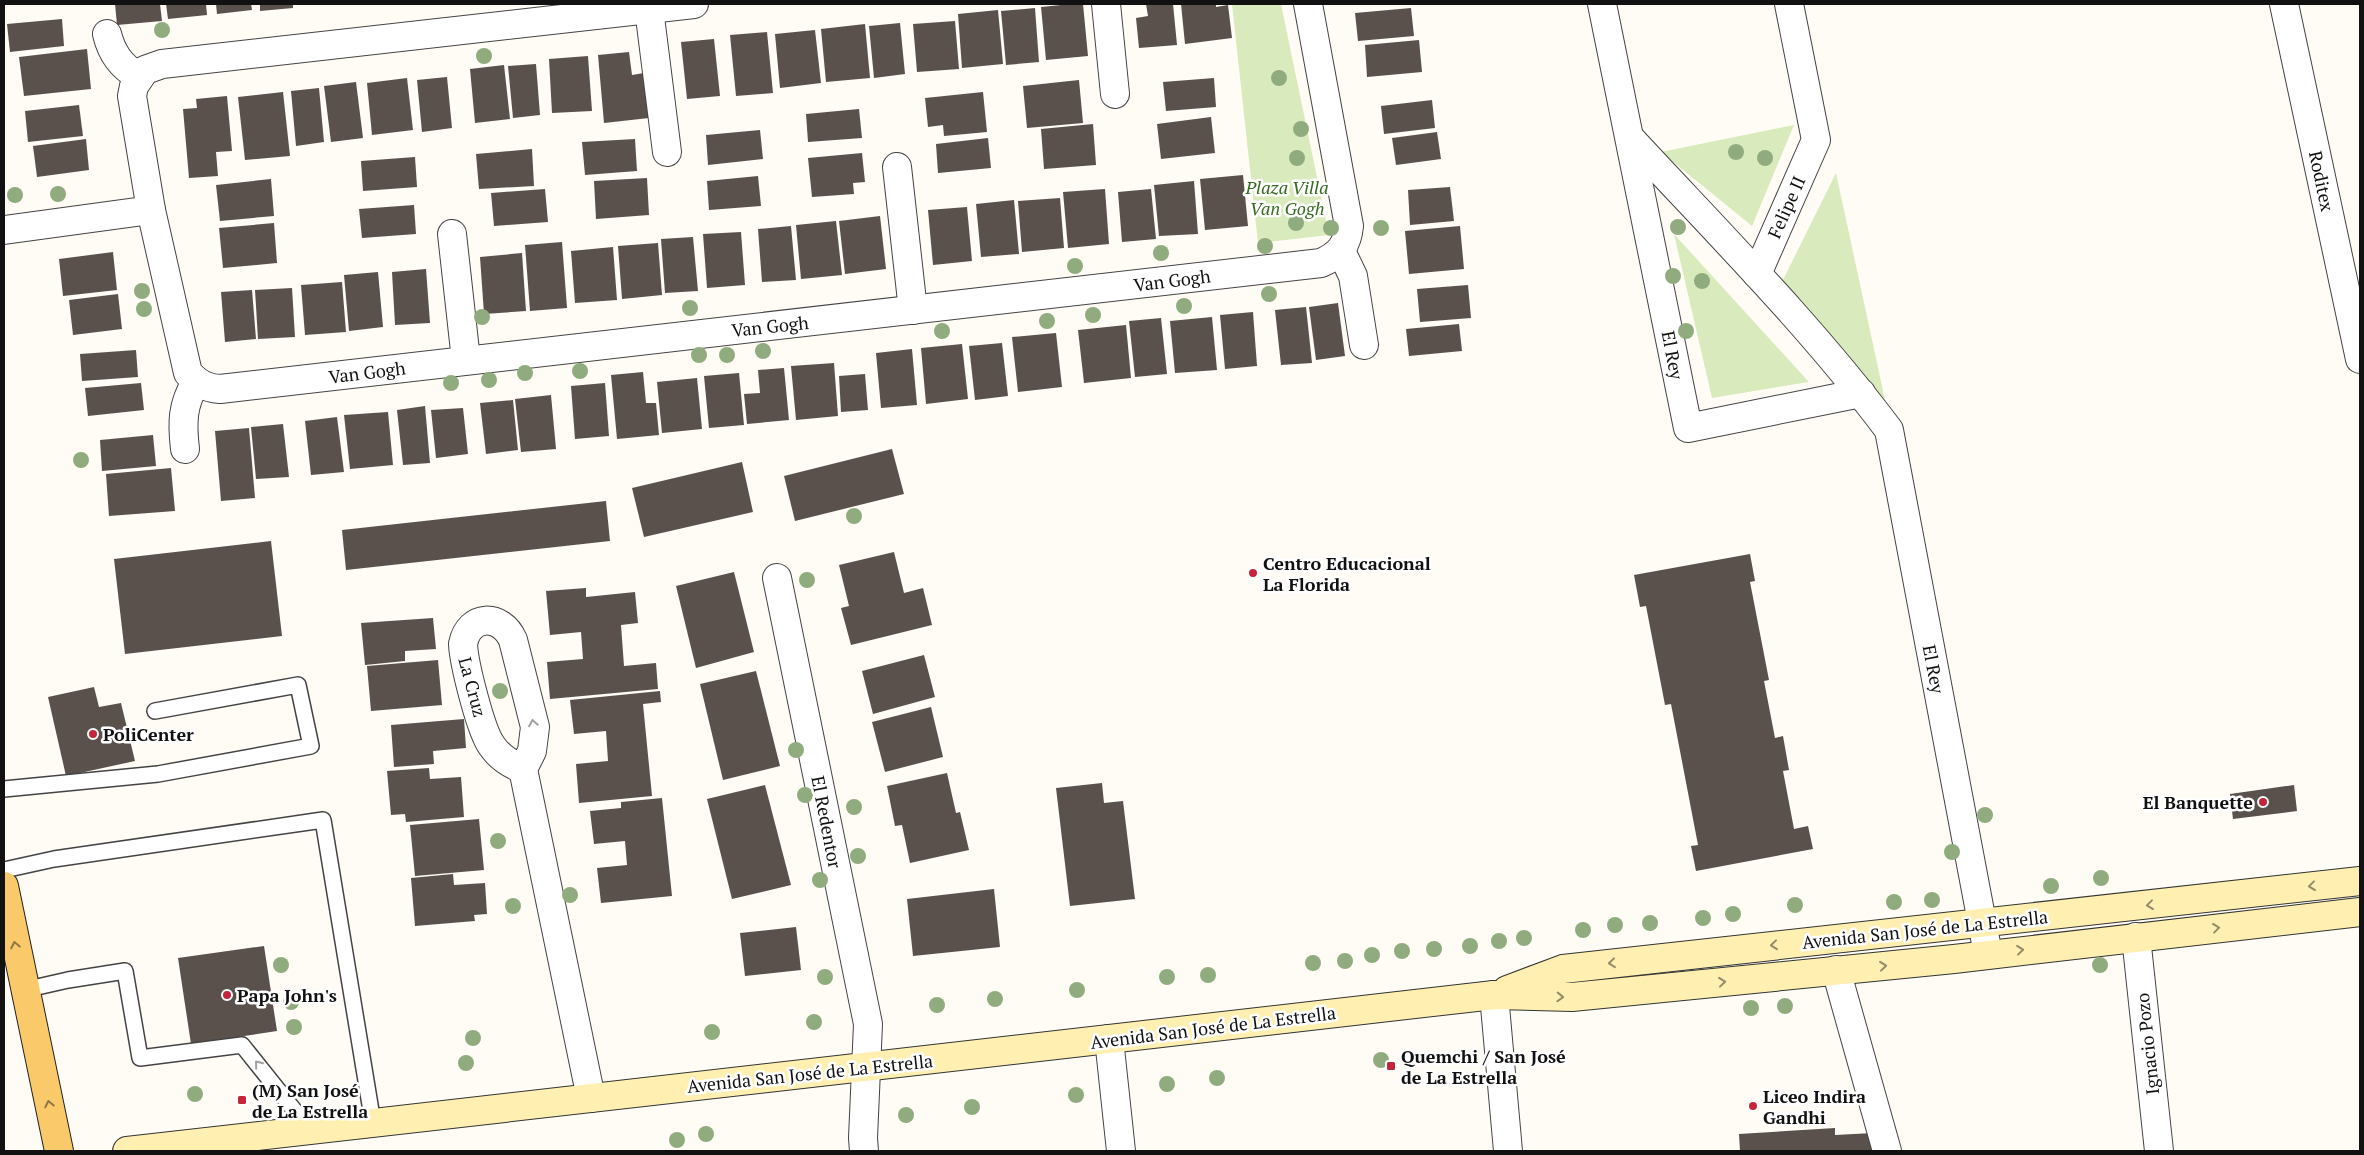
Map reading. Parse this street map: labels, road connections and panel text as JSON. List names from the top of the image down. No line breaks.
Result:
{"streets":{"main road":["Avenida San José de La Estrella"],"street":["Roditex","Felipe II","Van Gogh","El Rey","La Cruz","El Redentor","Ignacio Pozo"]},"crossings":[["Felipe II","El Rey"],["El Rey","Avenida San José de La Estrella"],["El Redentor","Avenida San José de La Estrella"],["Avenida San José de La Estrella","Ignacio Pozo"]],"parks":["Plaza Villa Van Gogh"],"places":{"other":["Centro Educacional La Florida","PoliCenter","El Banquette","Papa John's","Liceo Indira Gandhi"],"transit":["Quemchi / San José de La Estrella","(M) San José de La Estrella"]}}
